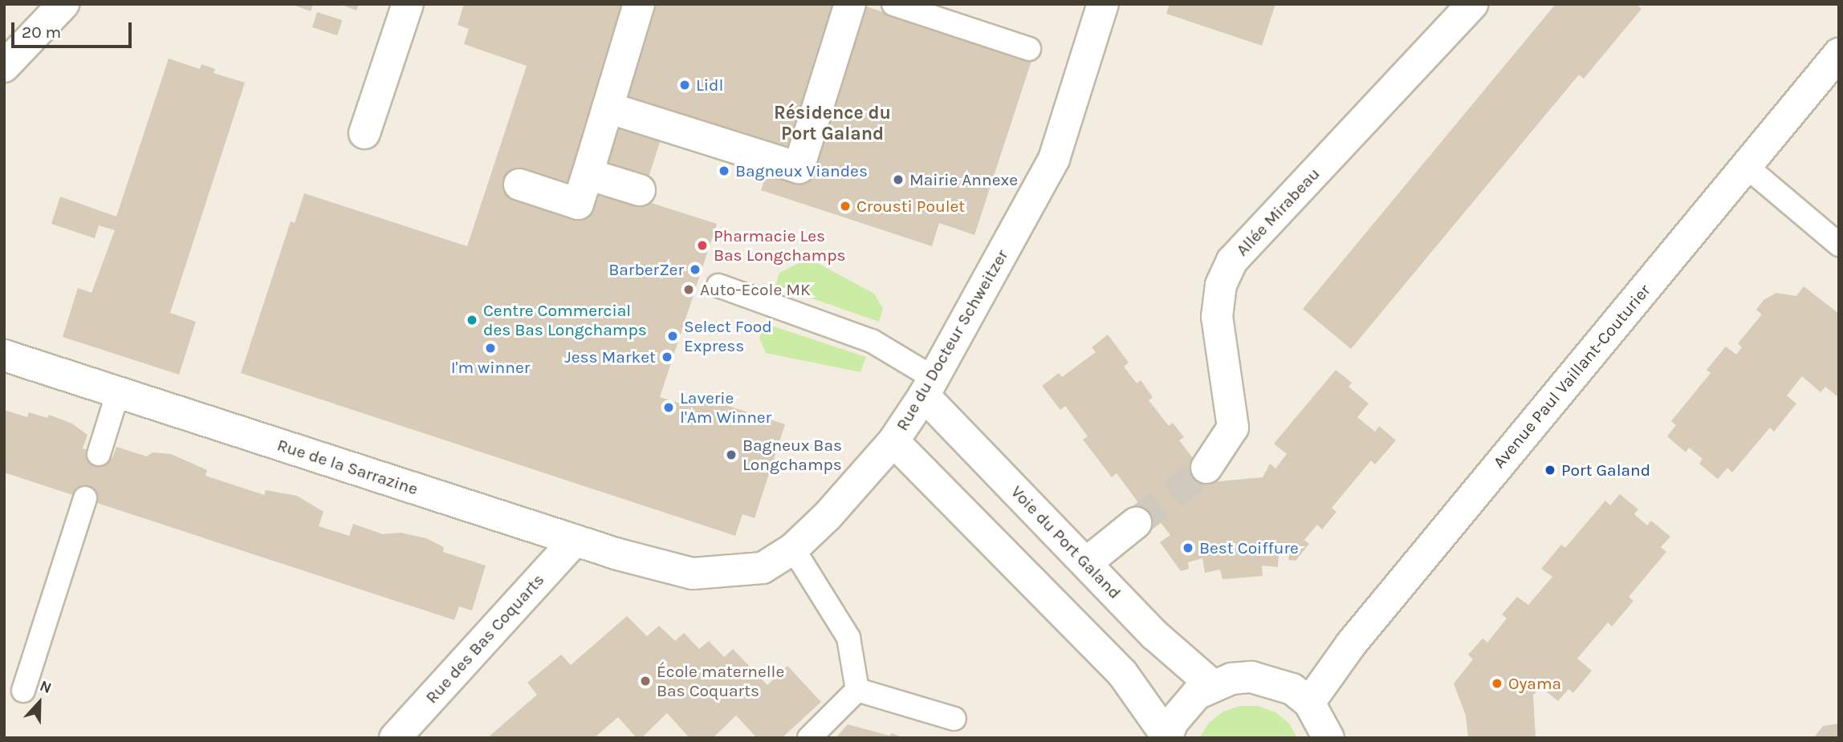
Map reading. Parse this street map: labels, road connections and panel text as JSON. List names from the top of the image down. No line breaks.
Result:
{"streets":{"street":["Allée Mirabeau","Rue du Docteur Schweitzer","Avenue Paul Vaillant-Couturier","Rue de la Sarrazine","Voie du Port Galand","Rue des Bas Coquarts"]},"crossings":[["Rue du Docteur Schweitzer","Rue de la Sarrazine"],["Rue du Docteur Schweitzer","Voie du Port Galand"],["Rue de la Sarrazine","Rue des Bas Coquarts"]],"districts":["Résidence du Port Galand"],"places":["Lidl","Bagneux Viandes","Mairie Annexe","Crousti Poulet","Pharmacie Les Bas Longchamps","BarberZer","Auto-Ecole MK","Centre Commercial des Bas Longchamps","Select Food Express","I'm winner","Jess Market","Laverie l'Am Winner","Bagneux Bas Longchamps","Port Galand","Best Coiffure","École maternelle Bas Coquarts","Oyama"],"scale_bar":"20 m","north":"top"}
